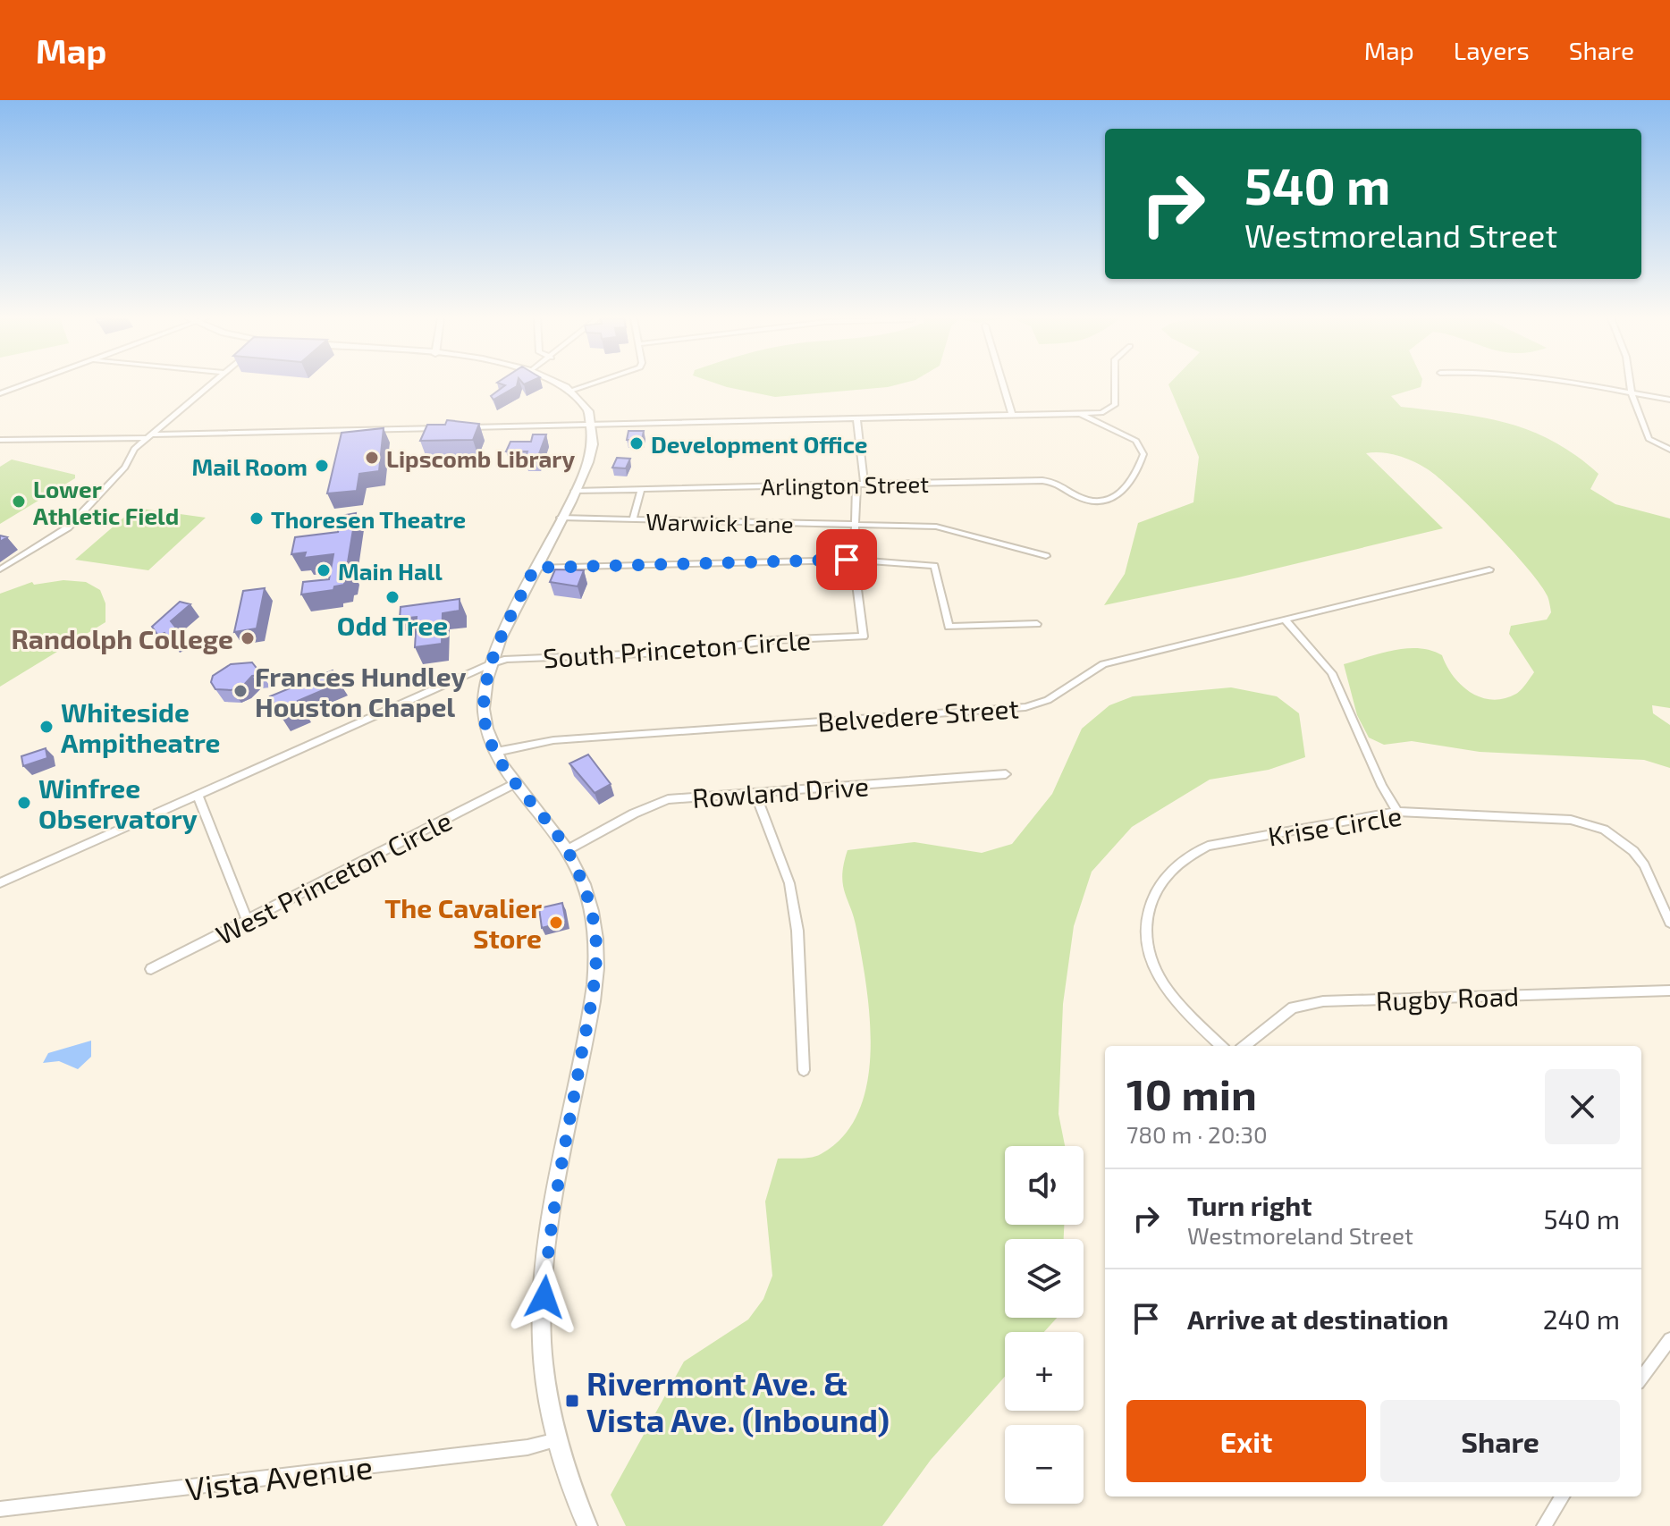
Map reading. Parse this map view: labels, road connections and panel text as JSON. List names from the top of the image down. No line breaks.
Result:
{"streets":{"street":["Arlington Street","Warwick Lane","South Princeton Circle","Belvedere Street","Rowland Drive","Krise Circle","West Princeton Circle","Rugby Road","Vista Avenue"]},"places":{"other":["Development Office","Lipscomb Library","Mail Room","Lower Athletic Field","Thoresen Theatre","Main Hall","Odd Tree","Randolph College","Frances Hundley Houston Chapel","Whiteside Ampitheatre","Winfree Observatory","The Cavalier Store"],"transit":["Rivermont Ave. & Vista Ave. (Inbound)"]},"page":{"header":"Map","nav":["Map","Layers","Share"],"turn":["540 m","Westmoreland Street"],"heading":["10 min","780 m · 20:30"],"map_buttons":["+","−"],"list":[{"name":"Turn right","note":"Westmoreland Street","value":"540 m"},{"name":"Arrive at destination","value":"240 m"}],"buttons":["Exit","Share"]}}
